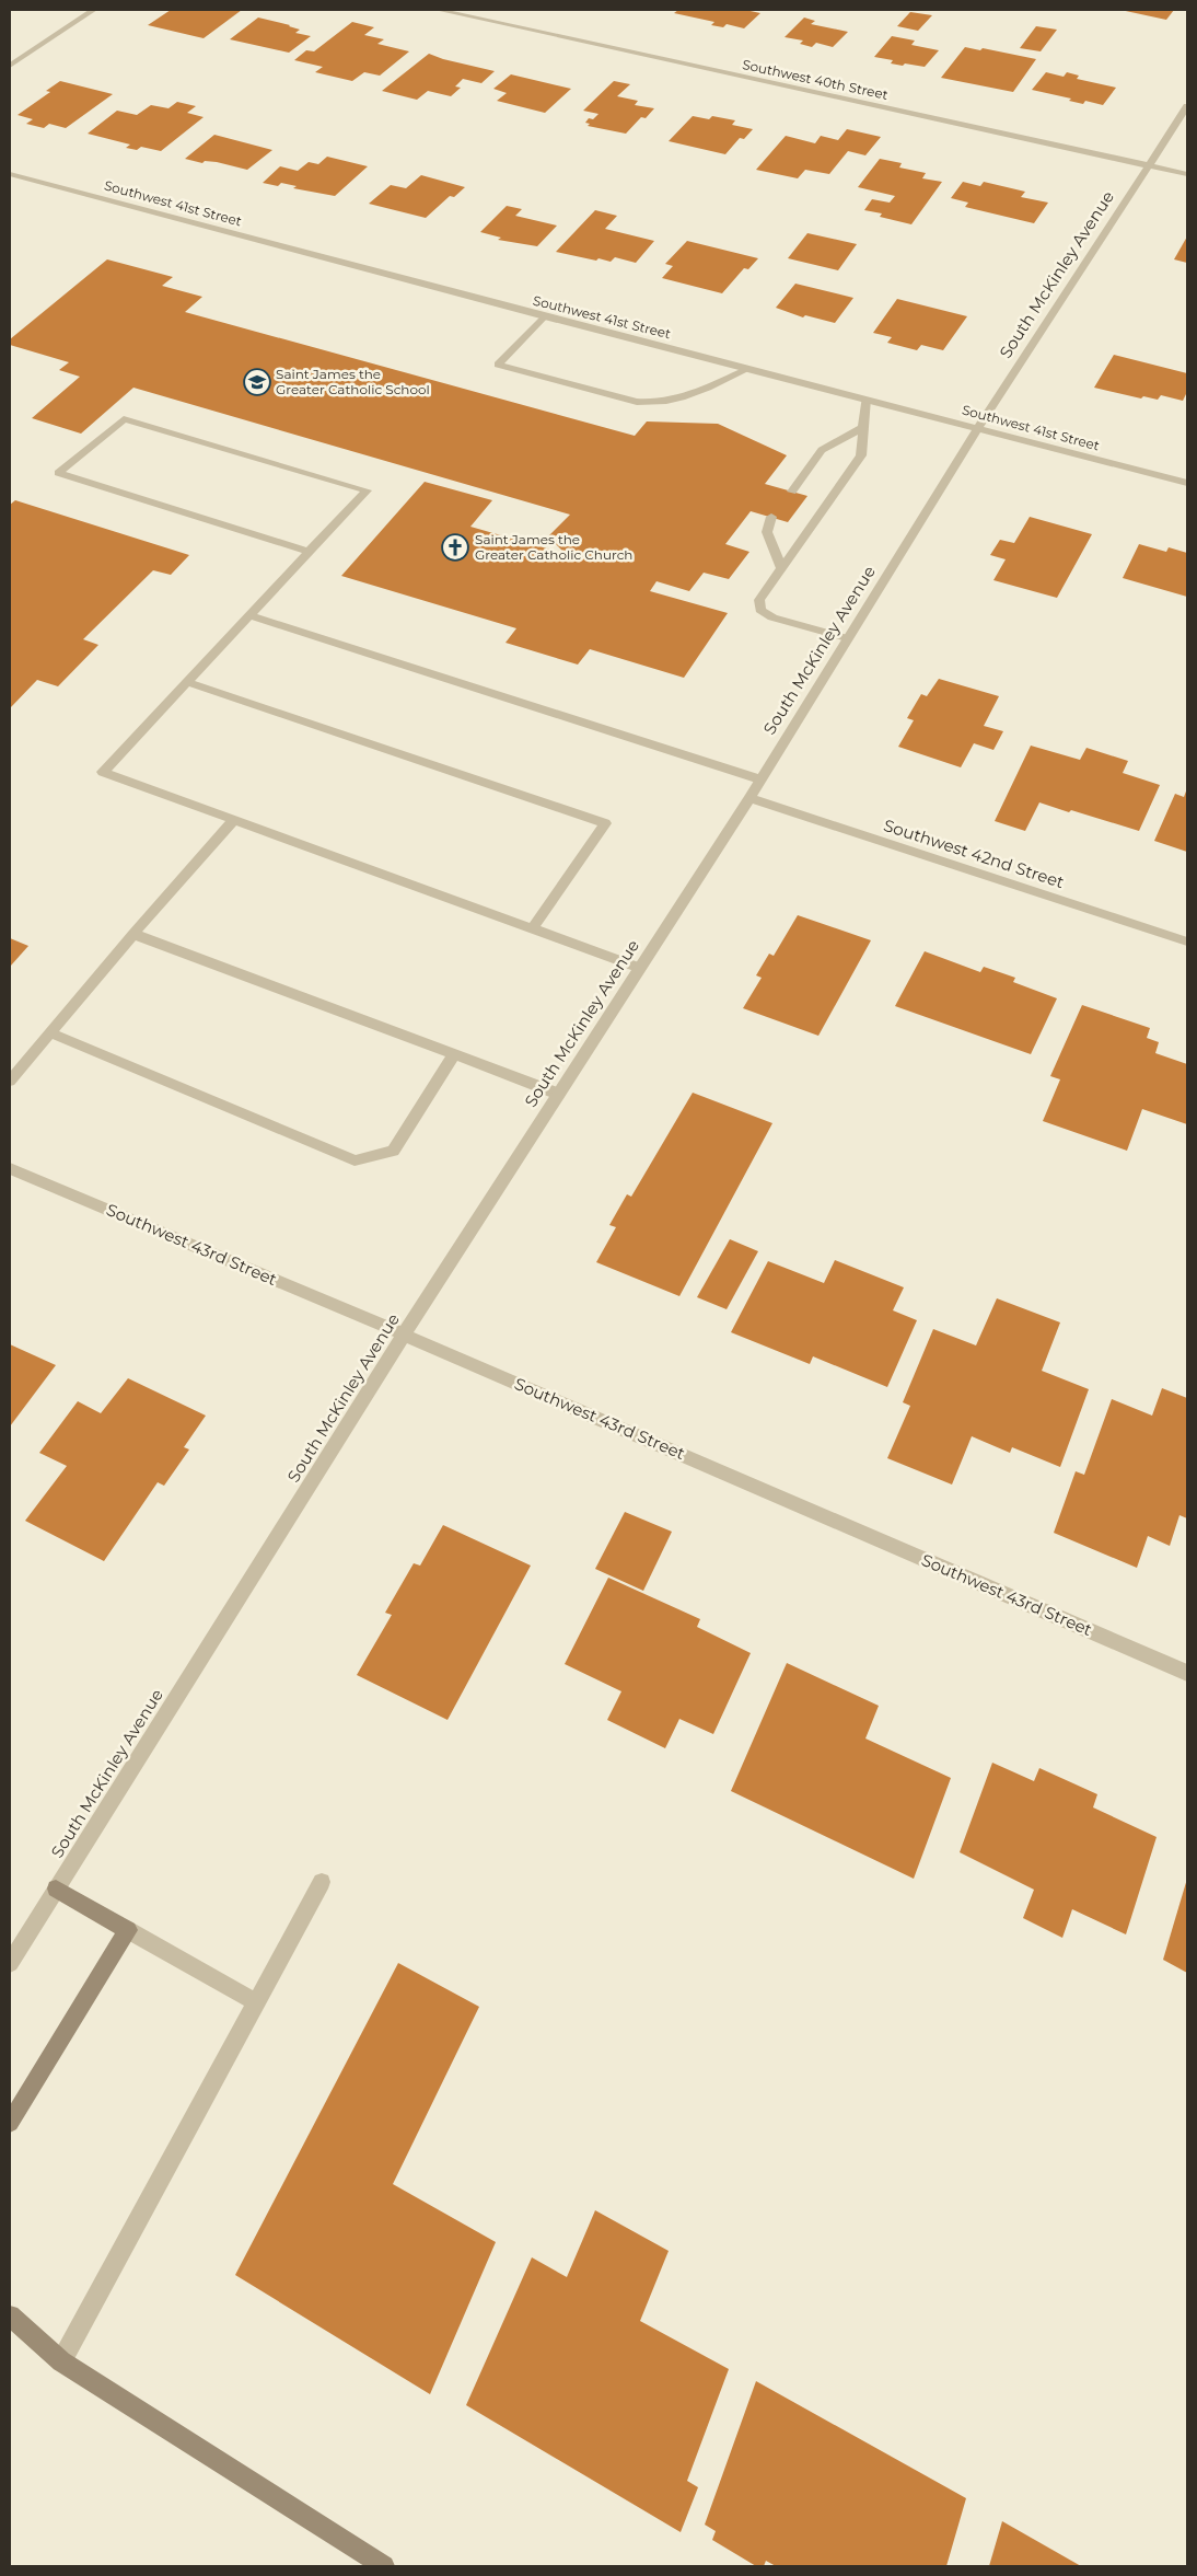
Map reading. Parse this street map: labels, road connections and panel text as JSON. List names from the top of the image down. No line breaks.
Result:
{"streets":{"street":["Southwest 40th Street","Southwest 41st Street","South McKinley Avenue","Southwest 42nd Street","Southwest 43rd Street"]},"crossings":[["Southwest 40th Street","South McKinley Avenue"],["Southwest 41st Street","South McKinley Avenue"],["South McKinley Avenue","Southwest 42nd Street"],["South McKinley Avenue","Southwest 43rd Street"]],"places":{"school or university":["Saint James the Greater Catholic School"],"church":["Saint James the Greater Catholic Church"]}}
